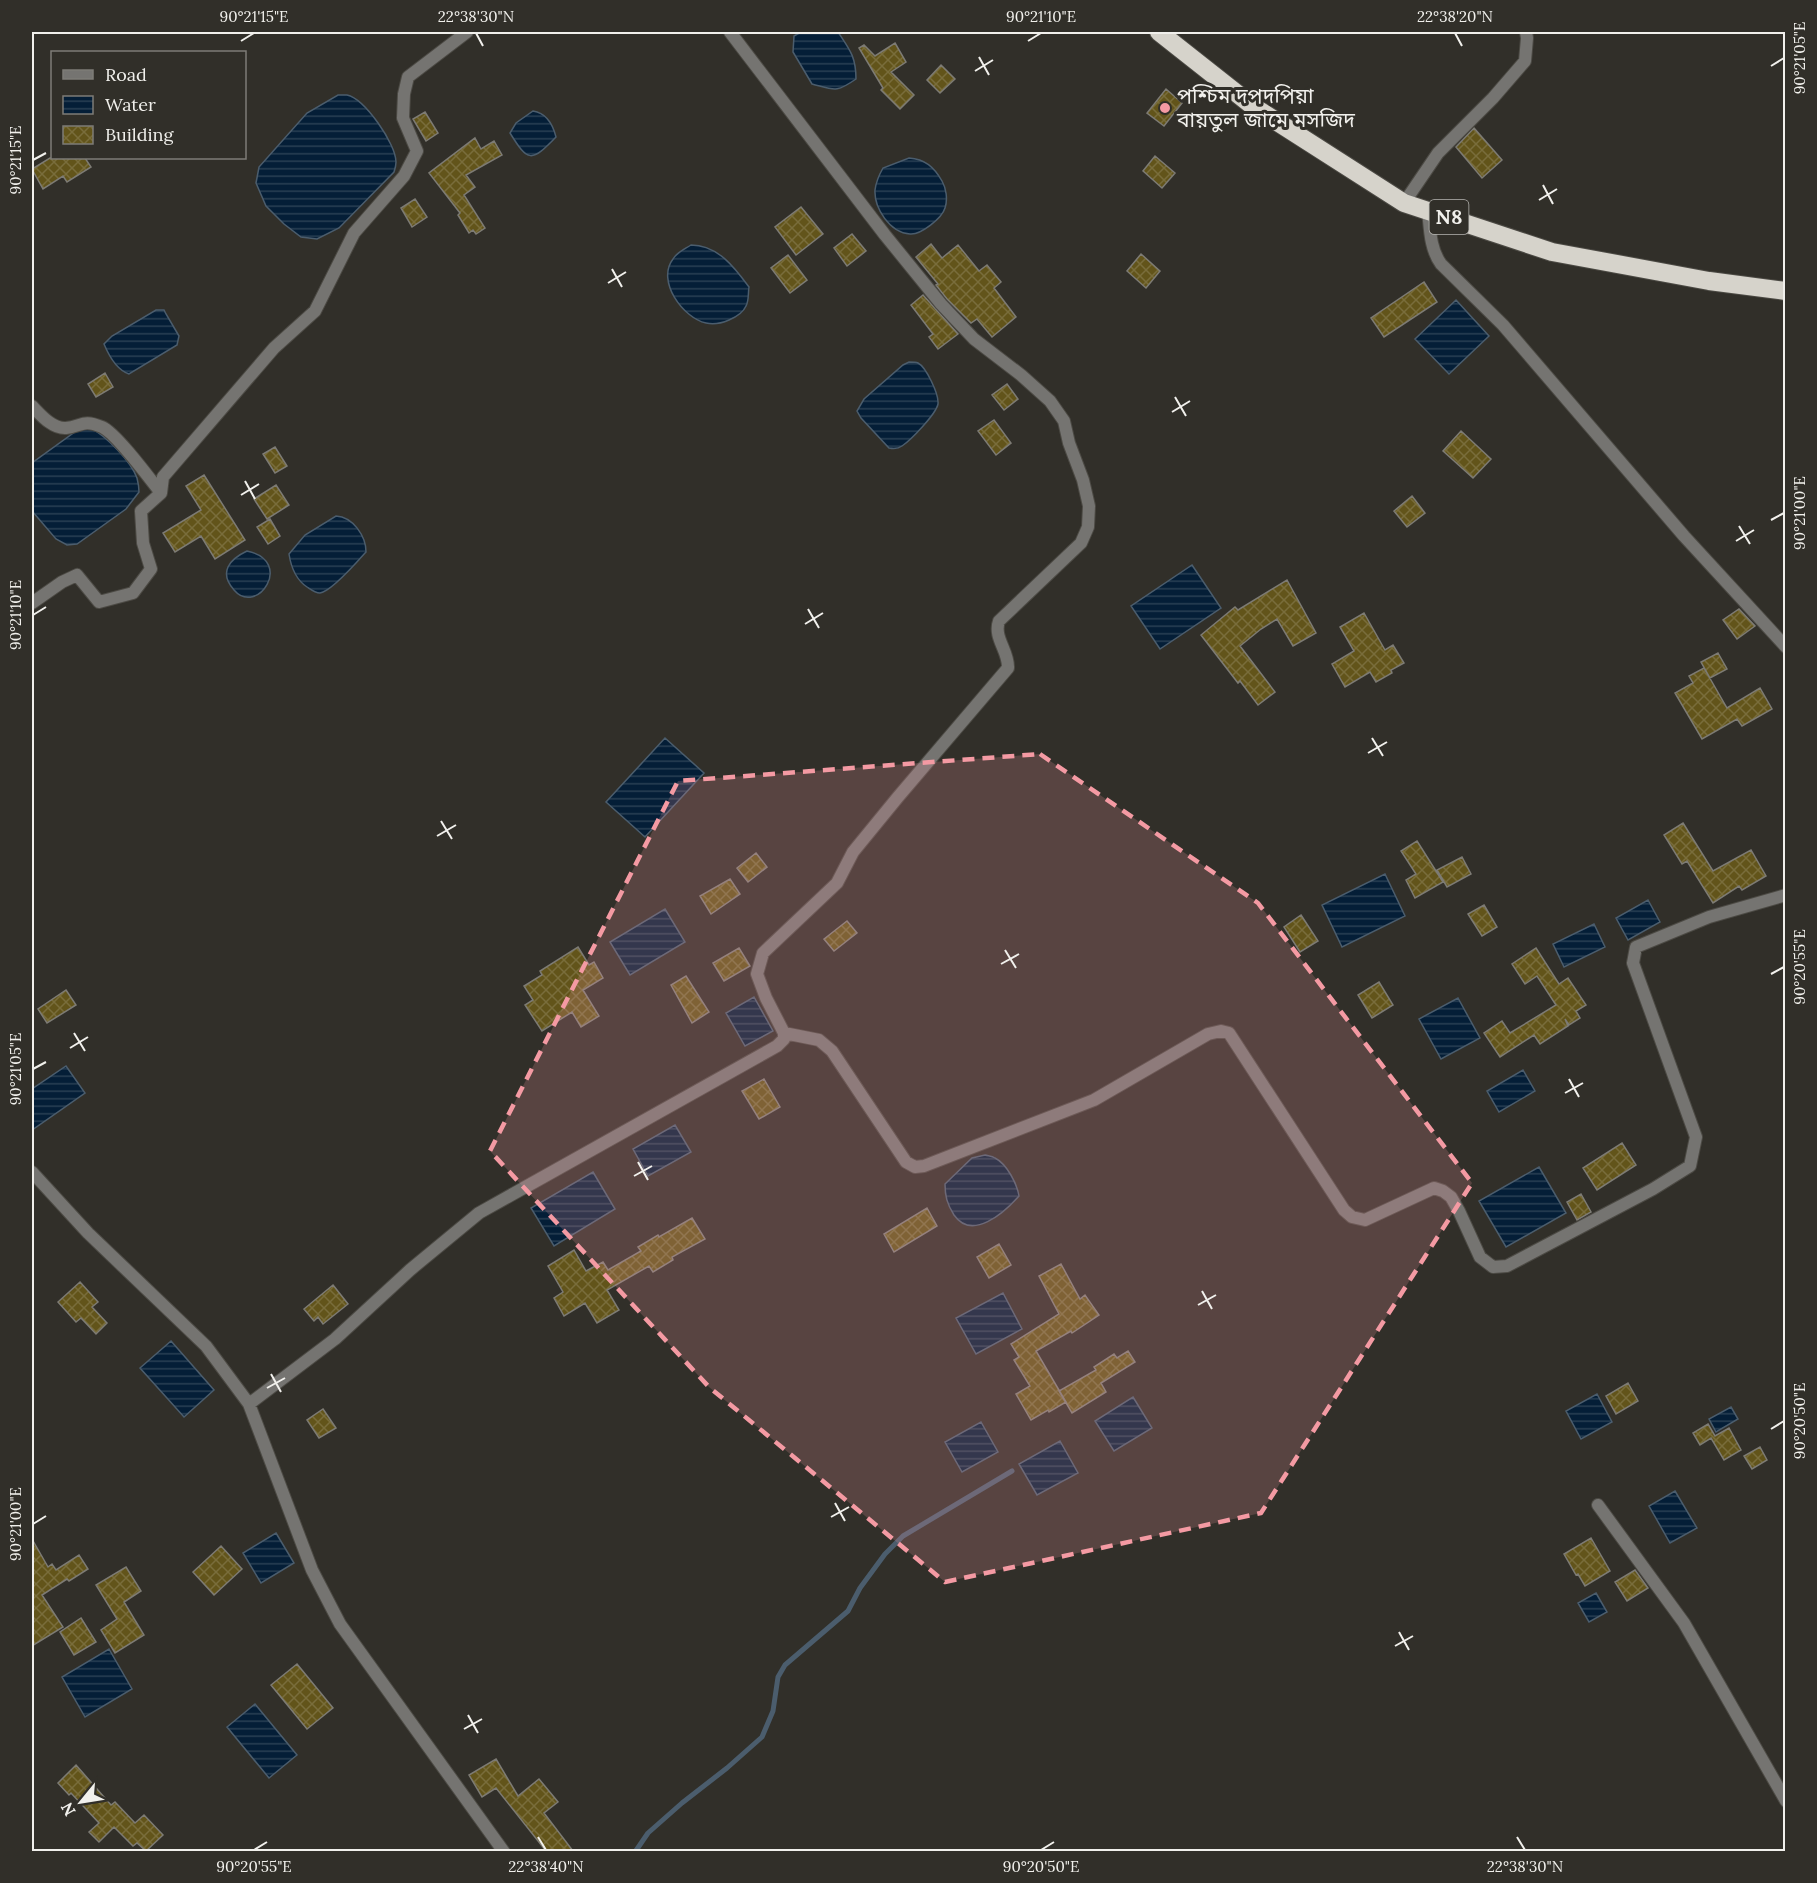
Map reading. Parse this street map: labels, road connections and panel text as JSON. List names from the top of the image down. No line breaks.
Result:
{"streets":{"highway":["N8"]},"places":["পশ্চিম দপদপিয়া বায়তুল জামে মসজিদ"],"legend":["Road","Water","Building"],"north":"bottom left","coordinates":["90°21'15\"E","22°38'30\"N","90°21'10\"E","22°38'20\"N","90°21'05\"E","90°21'00\"E","90°20'55\"E","90°20'50\"E","22°38'40\"N"]}
